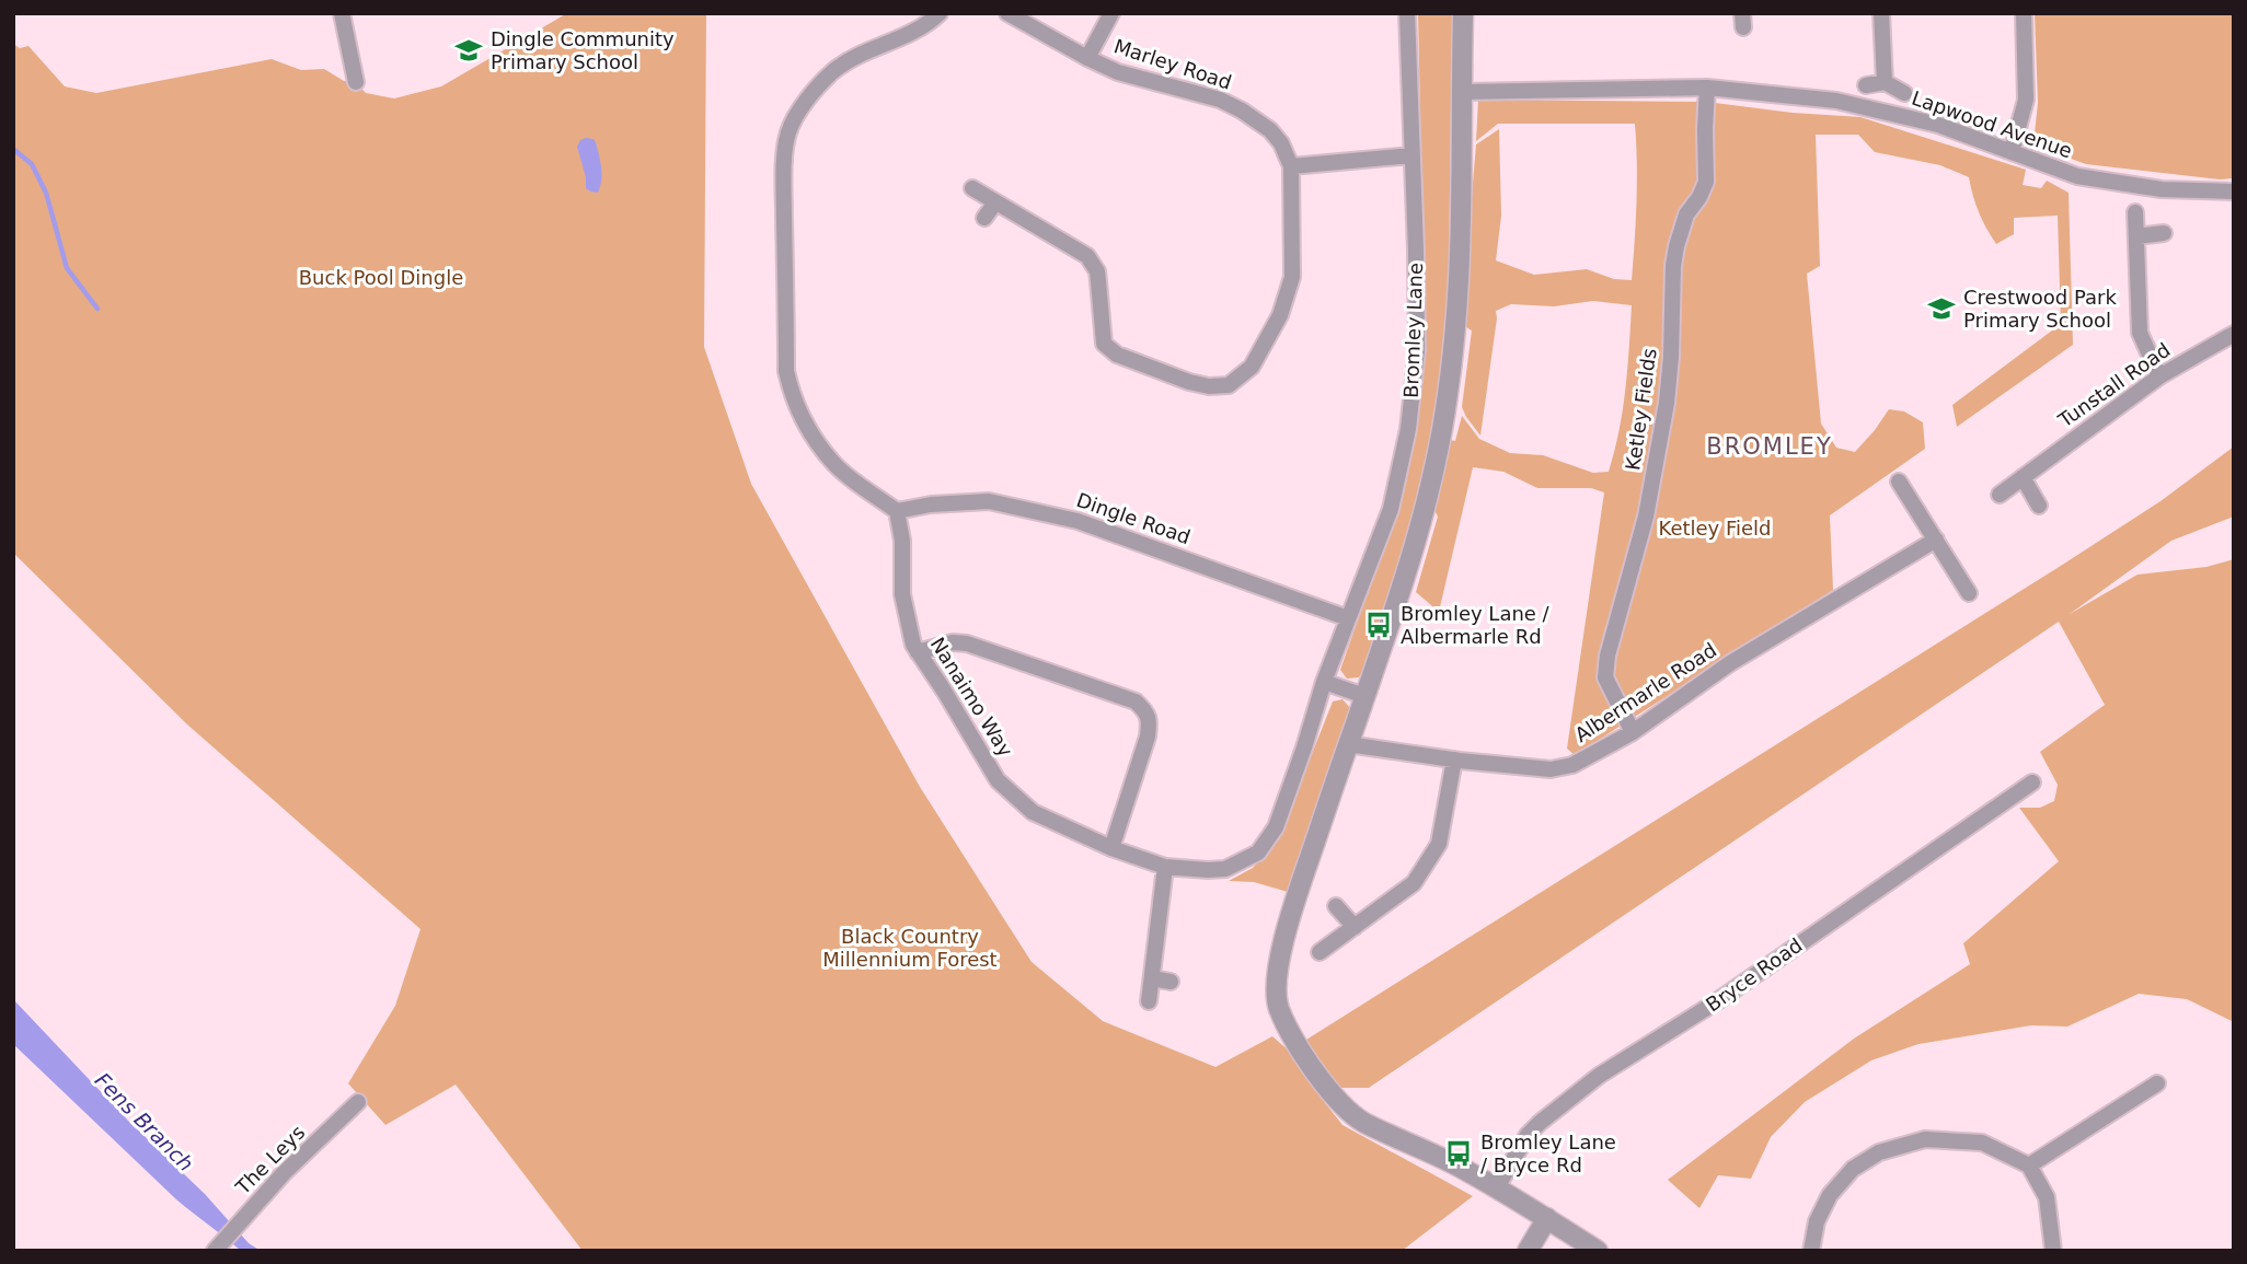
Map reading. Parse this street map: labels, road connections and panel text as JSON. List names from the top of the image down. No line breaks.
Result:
{"streets":{"street":["Marley Road","Lapwood Avenue","Bromley Lane","Tunstall Road","Ketley Fields","Dingle Road","Albermarle Road","Nanaimo Way","Bryce Road","The Leys"]},"crossings":[["Lapwood Avenue","Bromley Lane"],["Lapwood Avenue","Ketley Fields"],["Bromley Lane","Dingle Road"],["Bromley Lane","Albermarle Road"],["Bromley Lane","Nanaimo Way"],["Bromley Lane","Bryce Road"],["Ketley Fields","Albermarle Road"],["Dingle Road","Nanaimo Way"]],"districts":["BROMLEY"],"water":["Fens Branch"],"parks":["Buck Pool Dingle","Ketley Field","Black Country Millennium Forest"],"places":{"school or university":["Dingle Community Primary School","Crestwood Park Primary School"],"bus stop":["Bromley Lane / Albermarle Rd","Bromley Lane / Bryce Rd"]}}
